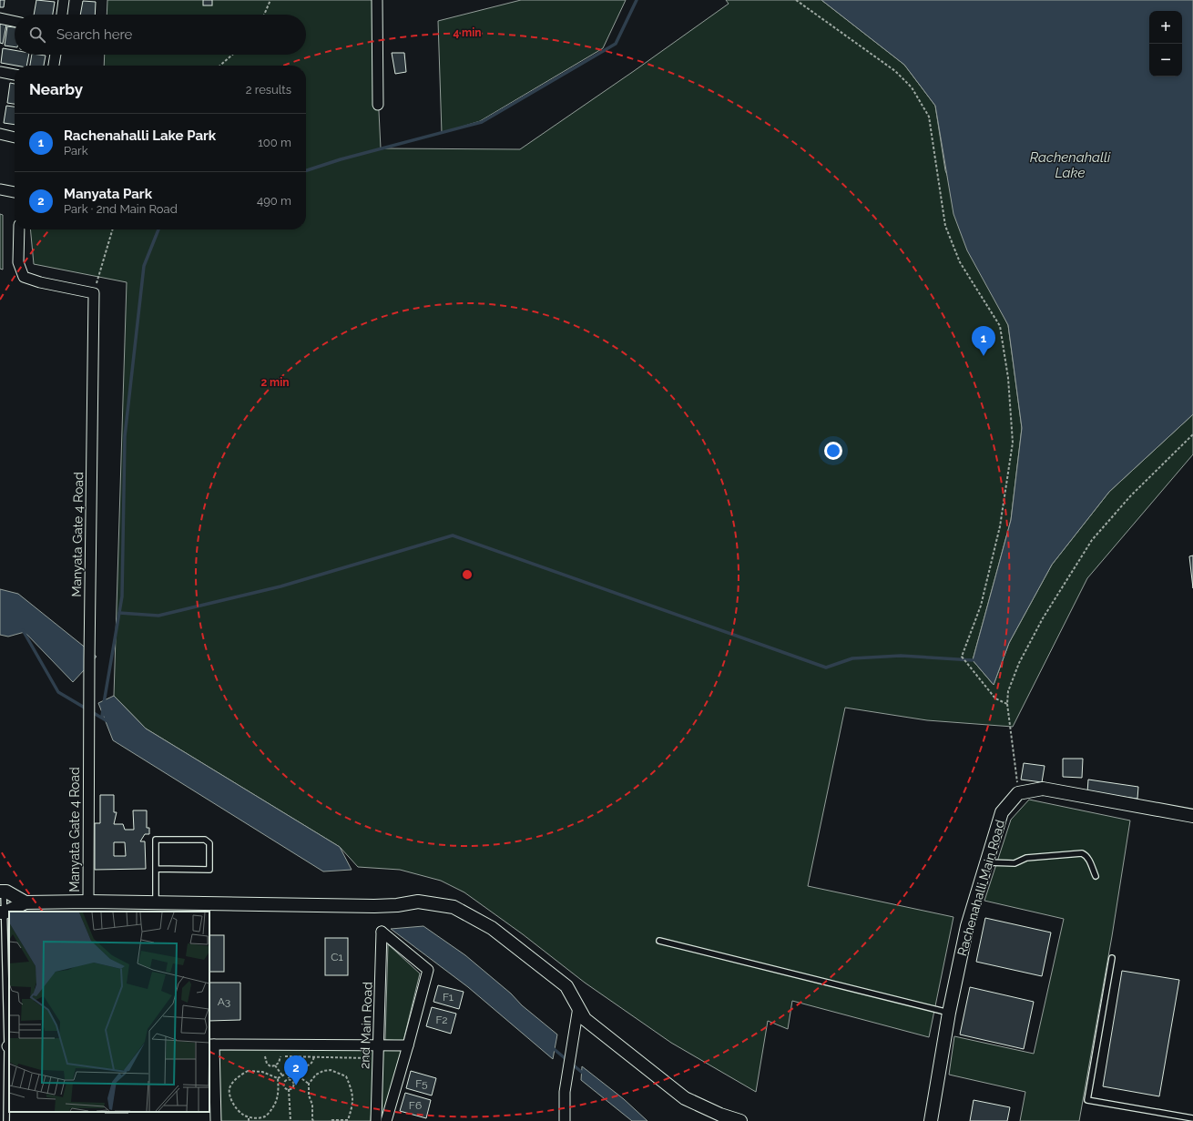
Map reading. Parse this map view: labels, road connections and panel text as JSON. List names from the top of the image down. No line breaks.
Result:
{"streets":{"street":["Manyata Gate 4 Road","Rachenahalli Main Road","2nd Main Road"]},"water":["Rachenahalli Lake"],"house_numbers":["C1","F1","A3","F2","F5","F6"],"page":{"map_buttons":["+","−"],"search":"Search here","heading":["Nearby","2 results"],"list":[{"mark":"1","name":"Rachenahalli Lake Park","note":"Park","value":"100 m"},{"mark":"2","name":"Manyata Park","note":"Park · 2nd Main Road","value":"490 m"}],"pins":["1","2"]},"rings":["4 min","2 min"]}
